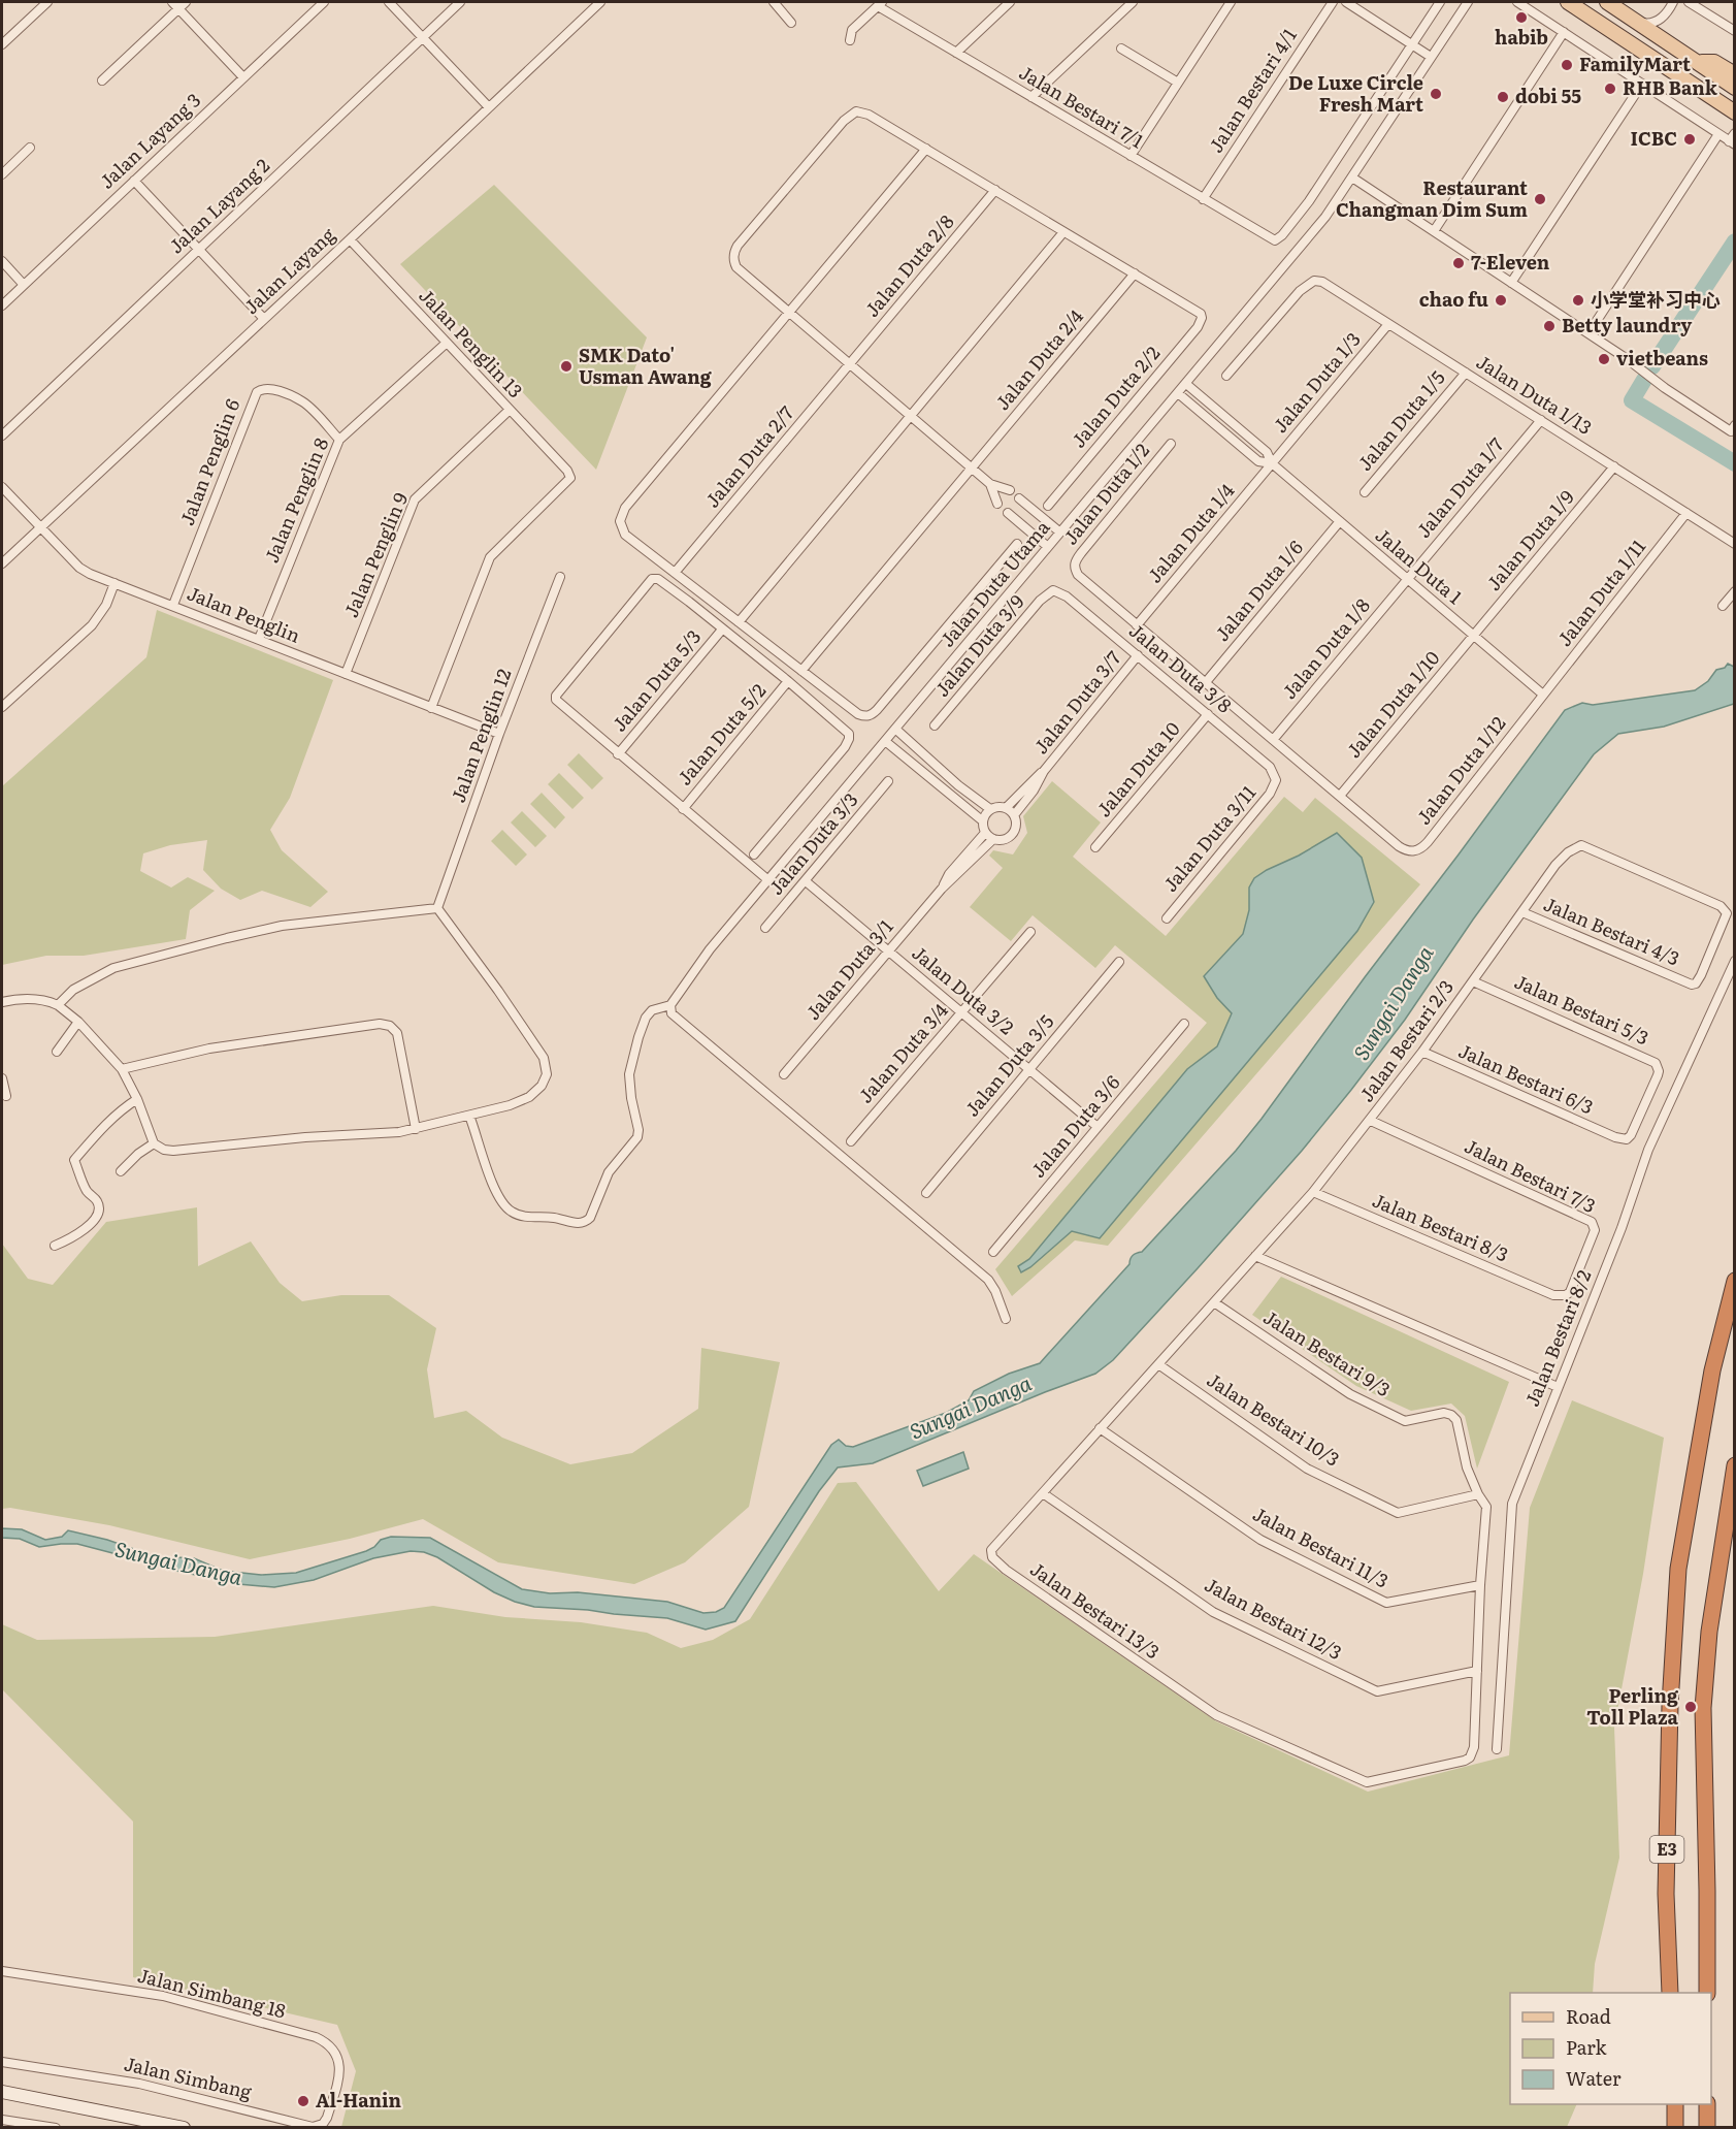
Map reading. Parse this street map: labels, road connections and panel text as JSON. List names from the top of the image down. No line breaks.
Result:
{"streets":{"highway":["E3"],"street":["Jalan Bestari 4/1","Jalan Bestari 7/1","Jalan Layang 3","Jalan Layang 2","Jalan Duta 2/8","Jalan Layang","Jalan Penglin 13","Jalan Duta 2/4","Jalan Duta 1/3","Jalan Duta 1/13","Jalan Duta 2/2","Jalan Duta 1/5","Jalan Duta 2/7","Jalan Penglin 6","Jalan Duta 1/7","Jalan Duta 1/2","Jalan Penglin 8","Jalan Duta 1/4","Jalan Duta 1/9","Jalan Penglin 9","Jalan Duta 1","Jalan Duta Utama","Jalan Duta 1/6","Jalan Duta 1/11","Jalan Penglin","Jalan Duta 3/9","Jalan Duta 1/8","Jalan Duta 3/8","Jalan Duta 5/3","Jalan Duta 3/7","Jalan Duta 1/10","Jalan Duta 5/2","Jalan Penglin 12","Jalan Duta 10","Jalan Duta 1/12","Jalan Duta 3/11","Jalan Duta 3/3","Jalan Bestari 4/3","Jalan Duta 3/1","Jalan Duta 3/2","Jalan Bestari 5/3","Jalan Bestari 2/3","Jalan Duta 3/4","Jalan Duta 3/5","Jalan Bestari 6/3","Jalan Duta 3/6","Jalan Bestari 7/3","Jalan Bestari 8/3","Jalan Bestari 8/2","Jalan Bestari 9/3","Jalan Bestari 10/3","Jalan Bestari 11/3","Jalan Bestari 13/3","Jalan Bestari 12/3","Jalan Simbang 18","Jalan Simbang"]},"crossings":[["Jalan Bestari 4/1","Jalan Bestari 7/1"],["Jalan Duta 2/8","Jalan Duta 2/7"],["Jalan Layang","Jalan Penglin 13"],["Jalan Layang","Jalan Penglin"],["Jalan Penglin 13","Jalan Penglin 8"],["Jalan Penglin 13","Jalan Penglin 9"],["Jalan Penglin 13","Jalan Penglin"],["Jalan Duta 2/4","Jalan Duta 2/2"],["Jalan Duta 1/3","Jalan Duta 1/13"],["Jalan Duta 1/3","Jalan Duta 1/4"],["Jalan Duta 1/3","Jalan Duta 1"],["Jalan Duta 1/13","Jalan Duta 1/5"],["Jalan Duta 1/13","Jalan Duta 1/7"],["Jalan Duta 1/13","Jalan Duta 1/9"],["Jalan Duta 1/13","Jalan Duta 1/11"],["Jalan Penglin 6","Jalan Penglin 8"],["Jalan Penglin 6","Jalan Penglin"],["Jalan Duta 1/7","Jalan Duta 1"],["Jalan Duta 1/7","Jalan Duta 1/8"],["Jalan Duta 1/2","Jalan Duta 1/4"],["Jalan Penglin 8","Jalan Penglin"],["Jalan Duta 1/4","Jalan Duta 1"],["Jalan Duta 1/9","Jalan Duta 1"],["Jalan Duta 1/9","Jalan Duta 1/10"],["Jalan Penglin 9","Jalan Penglin"],["Jalan Duta 1","Jalan Duta Utama"],["Jalan Duta 1","Jalan Duta 1/6"],["Jalan Duta 1","Jalan Duta 1/11"],["Jalan Duta 1","Jalan Duta 1/8"],["Jalan Duta 1","Jalan Duta 1/10"],["Jalan Duta 1","Jalan Duta 1/12"],["Jalan Duta 1/11","Jalan Duta 1/12"],["Jalan Penglin","Jalan Penglin 12"],["Jalan Duta 3/9","Jalan Duta 3/8"],["Jalan Duta 3/8","Jalan Duta 3/7"],["Jalan Duta 3/8","Jalan Duta 10"],["Jalan Duta 3/8","Jalan Duta 3/11"],["Jalan Duta 3/7","Jalan Duta 3/1"],["Jalan Duta 1/10","Jalan Duta 1/12"],["Jalan Duta 3/3","Jalan Duta 3/2"],["Jalan Bestari 4/3","Jalan Bestari 2/3"],["Jalan Duta 3/1","Jalan Duta 3/2"],["Jalan Duta 3/2","Jalan Duta 3/4"],["Jalan Duta 3/2","Jalan Duta 3/5"],["Jalan Duta 3/2","Jalan Duta 3/6"],["Jalan Bestari 5/3","Jalan Bestari 2/3"],["Jalan Bestari 5/3","Jalan Bestari 6/3"],["Jalan Bestari 2/3","Jalan Bestari 6/3"],["Jalan Bestari 2/3","Jalan Bestari 7/3"],["Jalan Bestari 2/3","Jalan Bestari 8/3"],["Jalan Bestari 2/3","Jalan Bestari 13/3"],["Jalan Bestari 7/3","Jalan Bestari 8/3"],["Jalan Bestari 9/3","Jalan Bestari 10/3"],["Jalan Bestari 9/3","Jalan Bestari 13/3"],["Jalan Bestari 10/3","Jalan Bestari 13/3"],["Jalan Bestari 11/3","Jalan Bestari 13/3"],["Jalan Bestari 13/3","Jalan Bestari 12/3"],["Jalan Simbang 18","Jalan Simbang"]],"water":["Sungai Danga"],"places":["habib","FamilyMart","RHB Bank","De Luxe Circle Fresh Mart","dobi 55","ICBC","Restaurant Changman Dim Sum","7-Eleven","chao fu","小学堂补习中心","Betty laundry","vietbeans","SMK Dato' Usman Awang","Perling Toll Plaza","Al-Hanin"],"legend":["Road","Park","Water"]}
